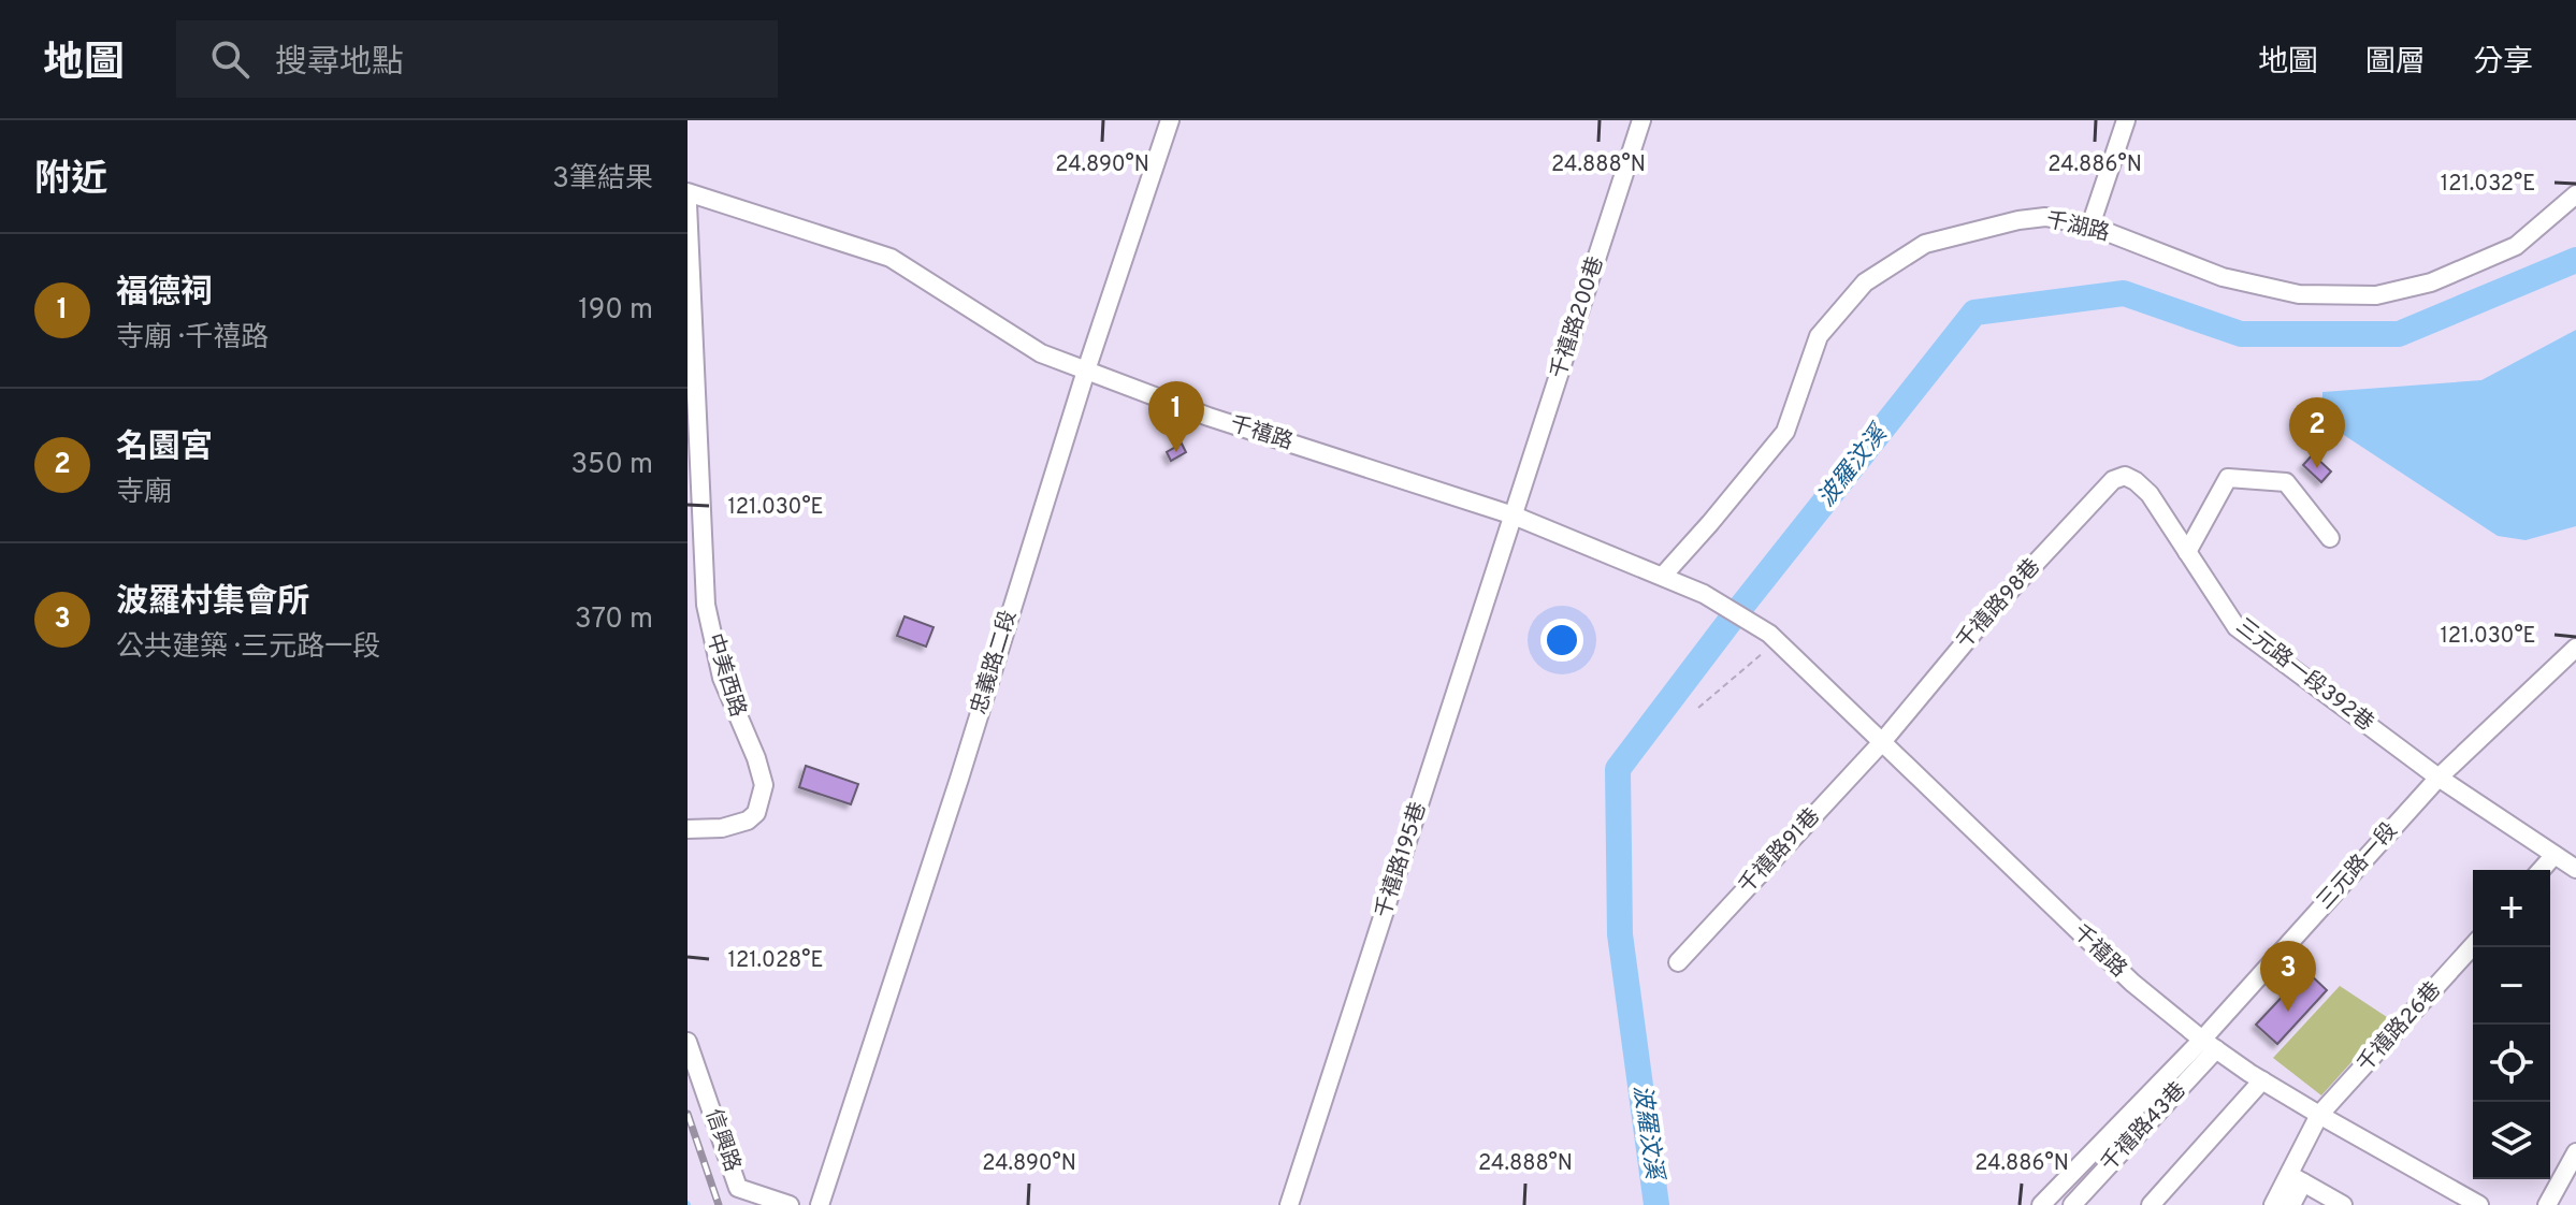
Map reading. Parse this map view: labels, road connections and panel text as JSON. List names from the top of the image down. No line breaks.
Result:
{"streets":{"street":["千湖路","千禧路200巷","千禧路","千禧路98巷","忠義路二段","中美西路","三元路一段392巷","千禧路91巷","千禧路195巷","三元路一段","千禧路26巷","千禧路43巷","信興路"]},"crossings":[["千湖路","千禧路"],["千禧路200巷","千禧路"],["千禧路200巷","千禧路195巷"],["千禧路","千禧路98巷"],["千禧路","忠義路二段"],["千禧路","千禧路91巷"],["千禧路","千禧路195巷"],["千禧路","三元路一段"],["千禧路","千禧路26巷"],["千禧路","千禧路43巷"],["千禧路98巷","三元路一段392巷"],["千禧路98巷","千禧路91巷"],["三元路一段392巷","三元路一段"],["三元路一段","千禧路43巷"]],"water":["波羅汶溪"],"page":{"header":"地圖","search":"搜尋地點","nav":["地圖","圖層","分享"],"heading":["附近","3筆結果"],"list":[{"mark":"1","name":"福德祠","note":"寺廟 · 千禧路","value":"190 m"},{"mark":"2","name":"名園宮","note":"寺廟","value":"350 m"},{"mark":"3","name":"波羅村集會所","note":"公共建築 · 三元路一段","value":"370 m"}],"pins":["1","2","3"],"map_buttons":["+","−"]},"coordinates":["24.890°N","24.888°N","24.886°N","121.032°E","121.030°E","121.028°E"]}
